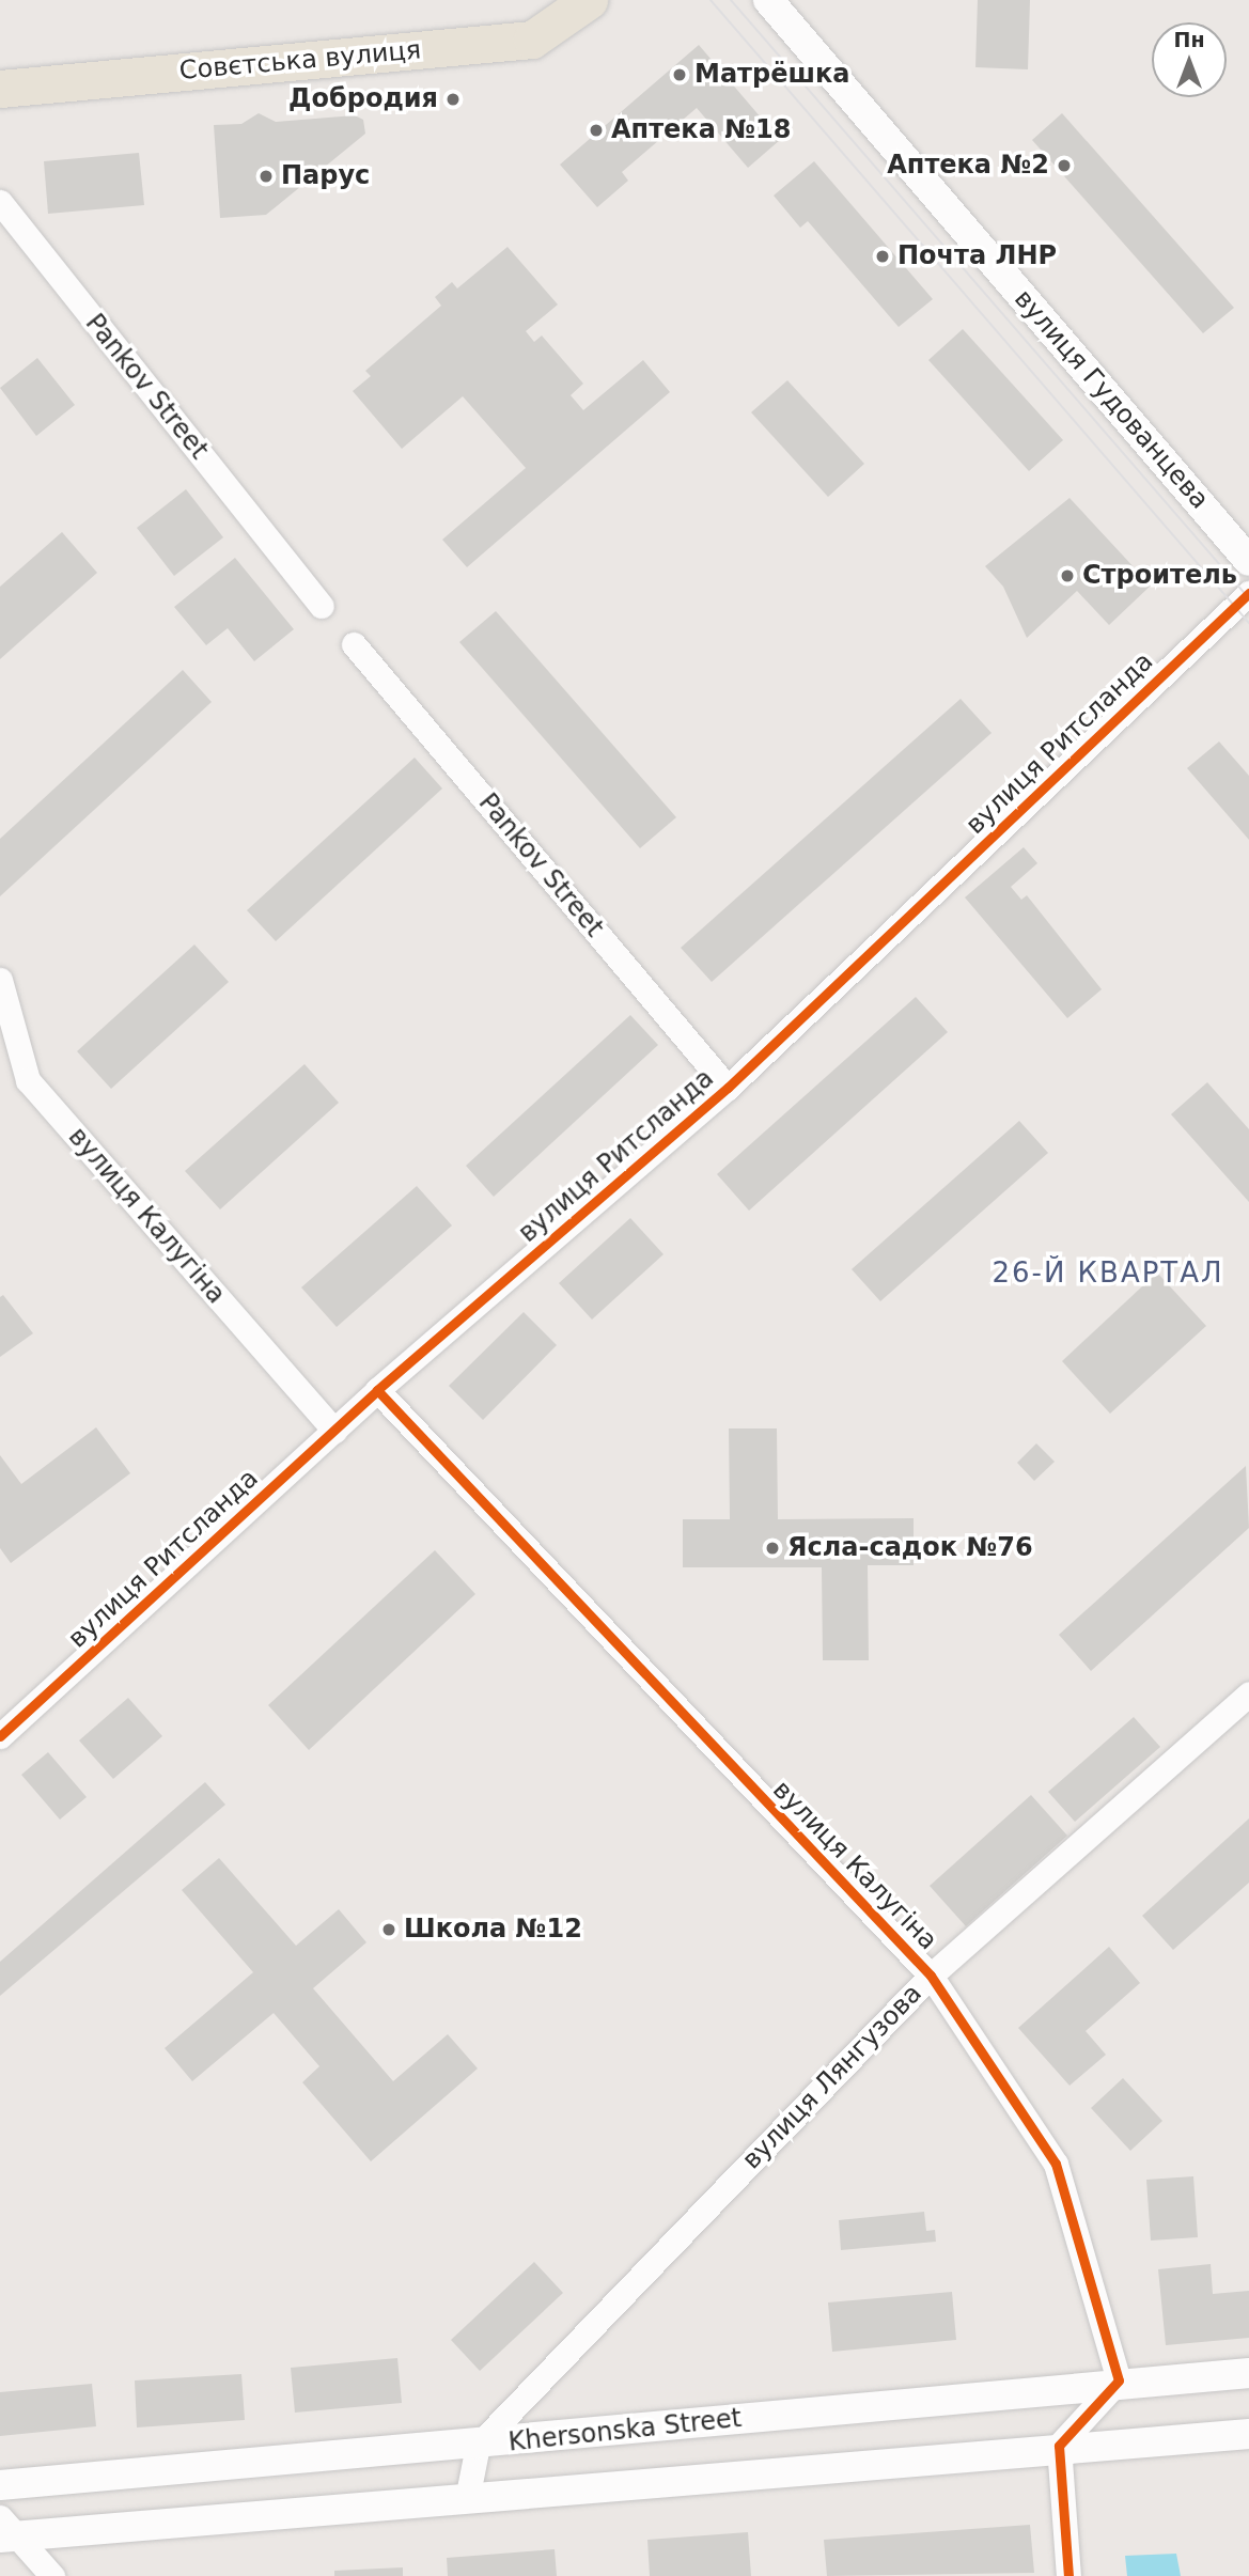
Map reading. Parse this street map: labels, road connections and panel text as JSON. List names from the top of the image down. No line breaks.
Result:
{"streets":{"main road":["Совєтська вулиця"],"street":["Pankov Street","вулиця Гудованцева","вулиця Ритсланда","вулиця Калугіна","вулиця Лянгузова","Khersonska Street"]},"crossings":[["Pankov Street","вулиця Ритсланда"],["вулиця Ритсланда","вулиця Калугіна"],["вулиця Калугіна","вулиця Лянгузова"],["вулиця Калугіна","Khersonska Street"],["вулиця Лянгузова","Khersonska Street"]],"districts":["26-Й КВАРТАЛ"],"places":["Матрёшка","Добродия","Аптека №18","Аптека №2","Парус","Почта ЛНР","Строитель","Ясла-садок №76","Школа №12"],"north":"top"}
